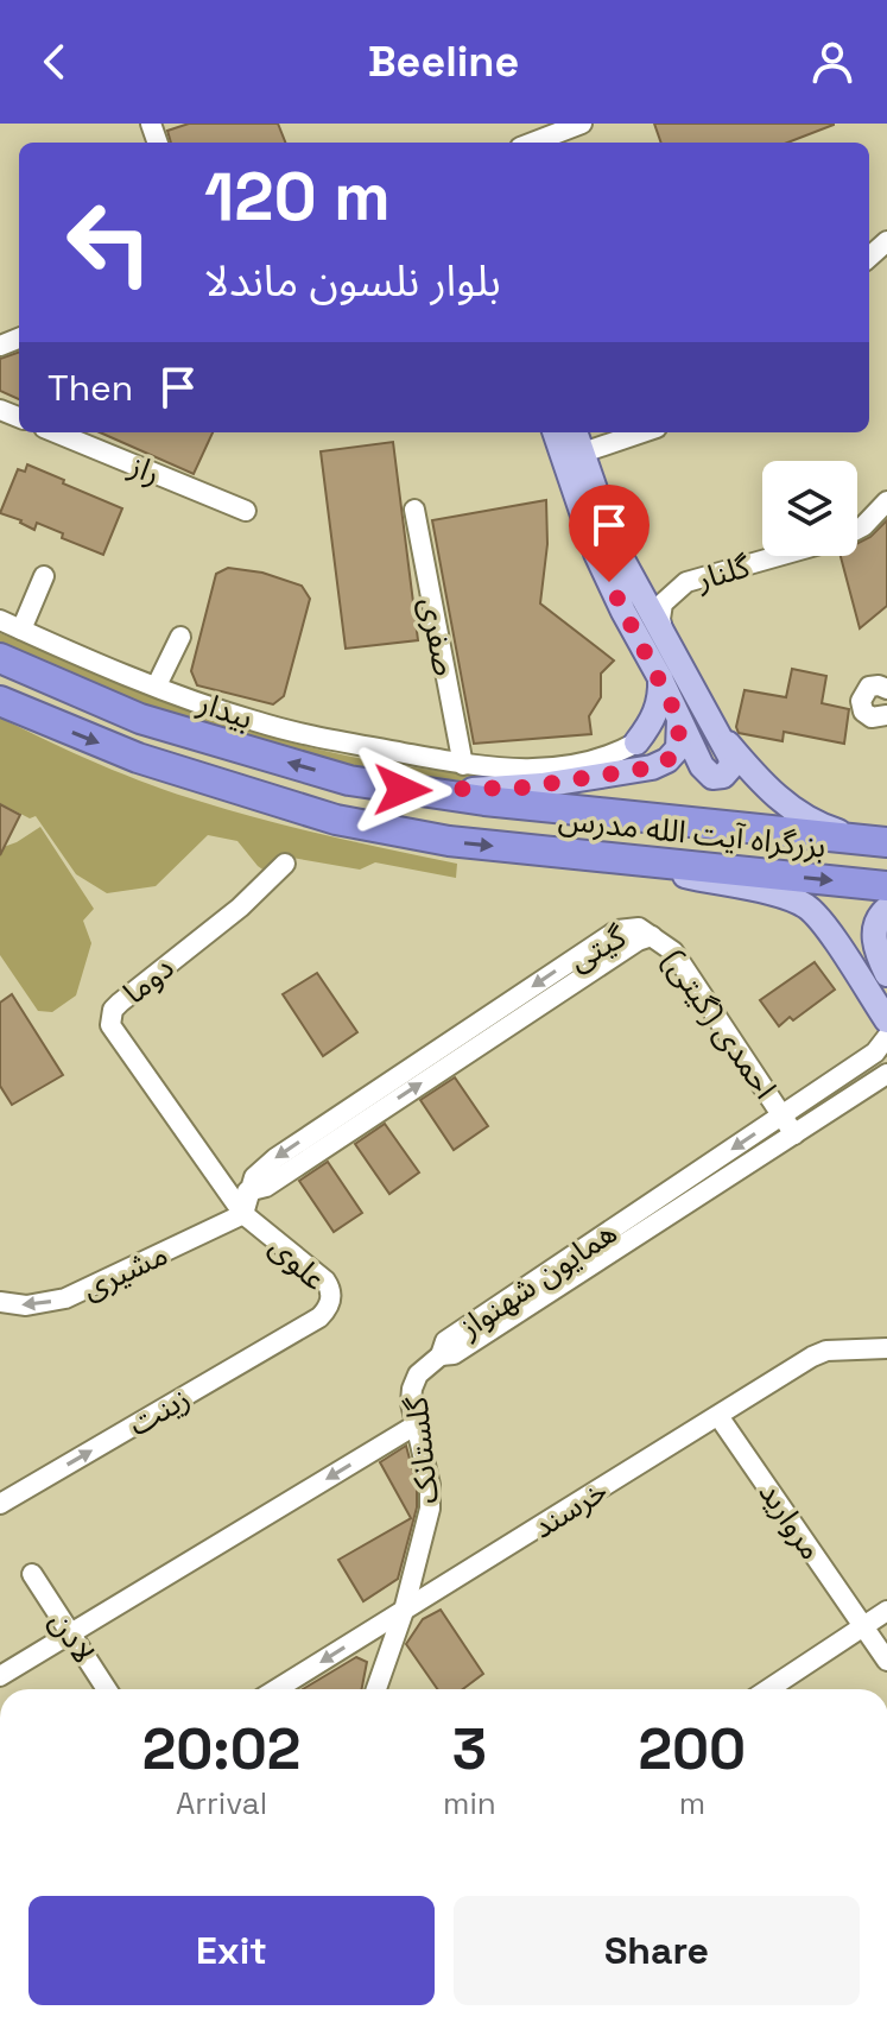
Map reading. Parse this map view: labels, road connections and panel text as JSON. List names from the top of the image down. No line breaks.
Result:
{"streets":{"highway":["بزرگراه آیت الله مدرس"],"street":["راز","گلنار","صفری","بیدار","گیتی","دوما","احمدی (گیتی)","علوی","مشیری","همایون شهنواز","زینت","گلستانک","خرسند","مروارید","لادن"]},"crossings":[["صفری","بیدار"],["گیتی","دوما"],["گیتی","احمدی (گیتی)"],["گیتی","علوی"],["گیتی","مشیری"],["دوما","علوی"],["دوما","مشیری"],["احمدی (گیتی)","همایون شهنواز"],["علوی","مشیری"],["علوی","زینت"],["همایون شهنواز","گلستانک"],["گلستانک","خرسند"],["خرسند","مروارید"]],"one_way":["مشیری"],"page":{"header":"Beeline","turn":["120 m","بلوار نلسون ماندلا"],"then":"Then","eta":["20:02","Arrival","3","min","200","m"],"buttons":["Exit","Share"]}}
